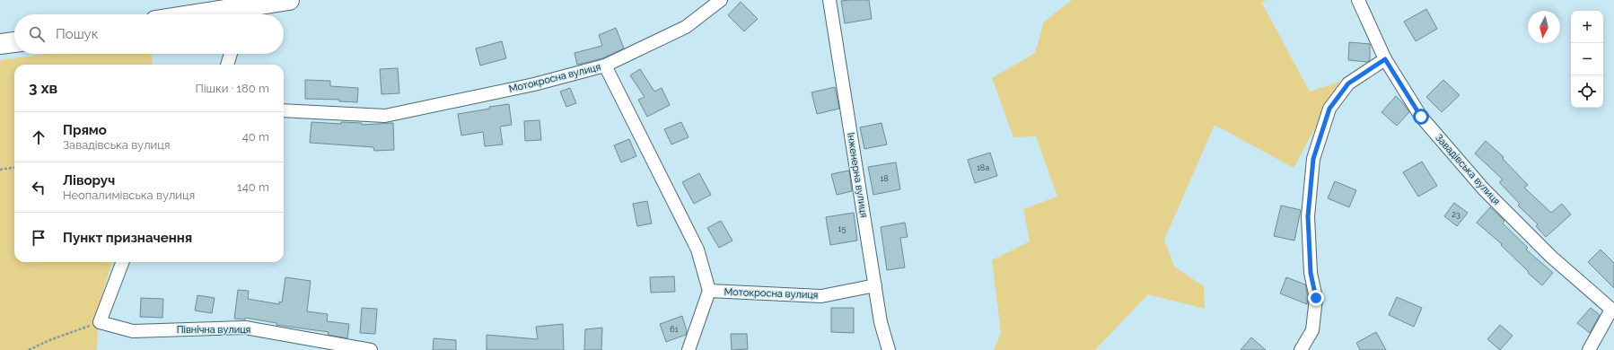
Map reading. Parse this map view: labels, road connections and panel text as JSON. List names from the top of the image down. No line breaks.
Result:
{"streets":{"street":["Мотокросна вулиця","Завадівська вулиця","Інженерна вулиця","Північна вулиця"]},"crossings":[["Мотокросна вулиця","Інженерна вулиця"]],"house_numbers":["18а","18","23","15","61"],"north":"bottom","page":{"map_buttons":["+","−"],"search":"Пошук","heading":["3 хв","Пішки · 180 m"],"list":[["Прямо","Завадівська вулиця","40 m"],["Ліворуч","Неопалимівська вулиця","140 m"],"Пункт призначення"]}}
